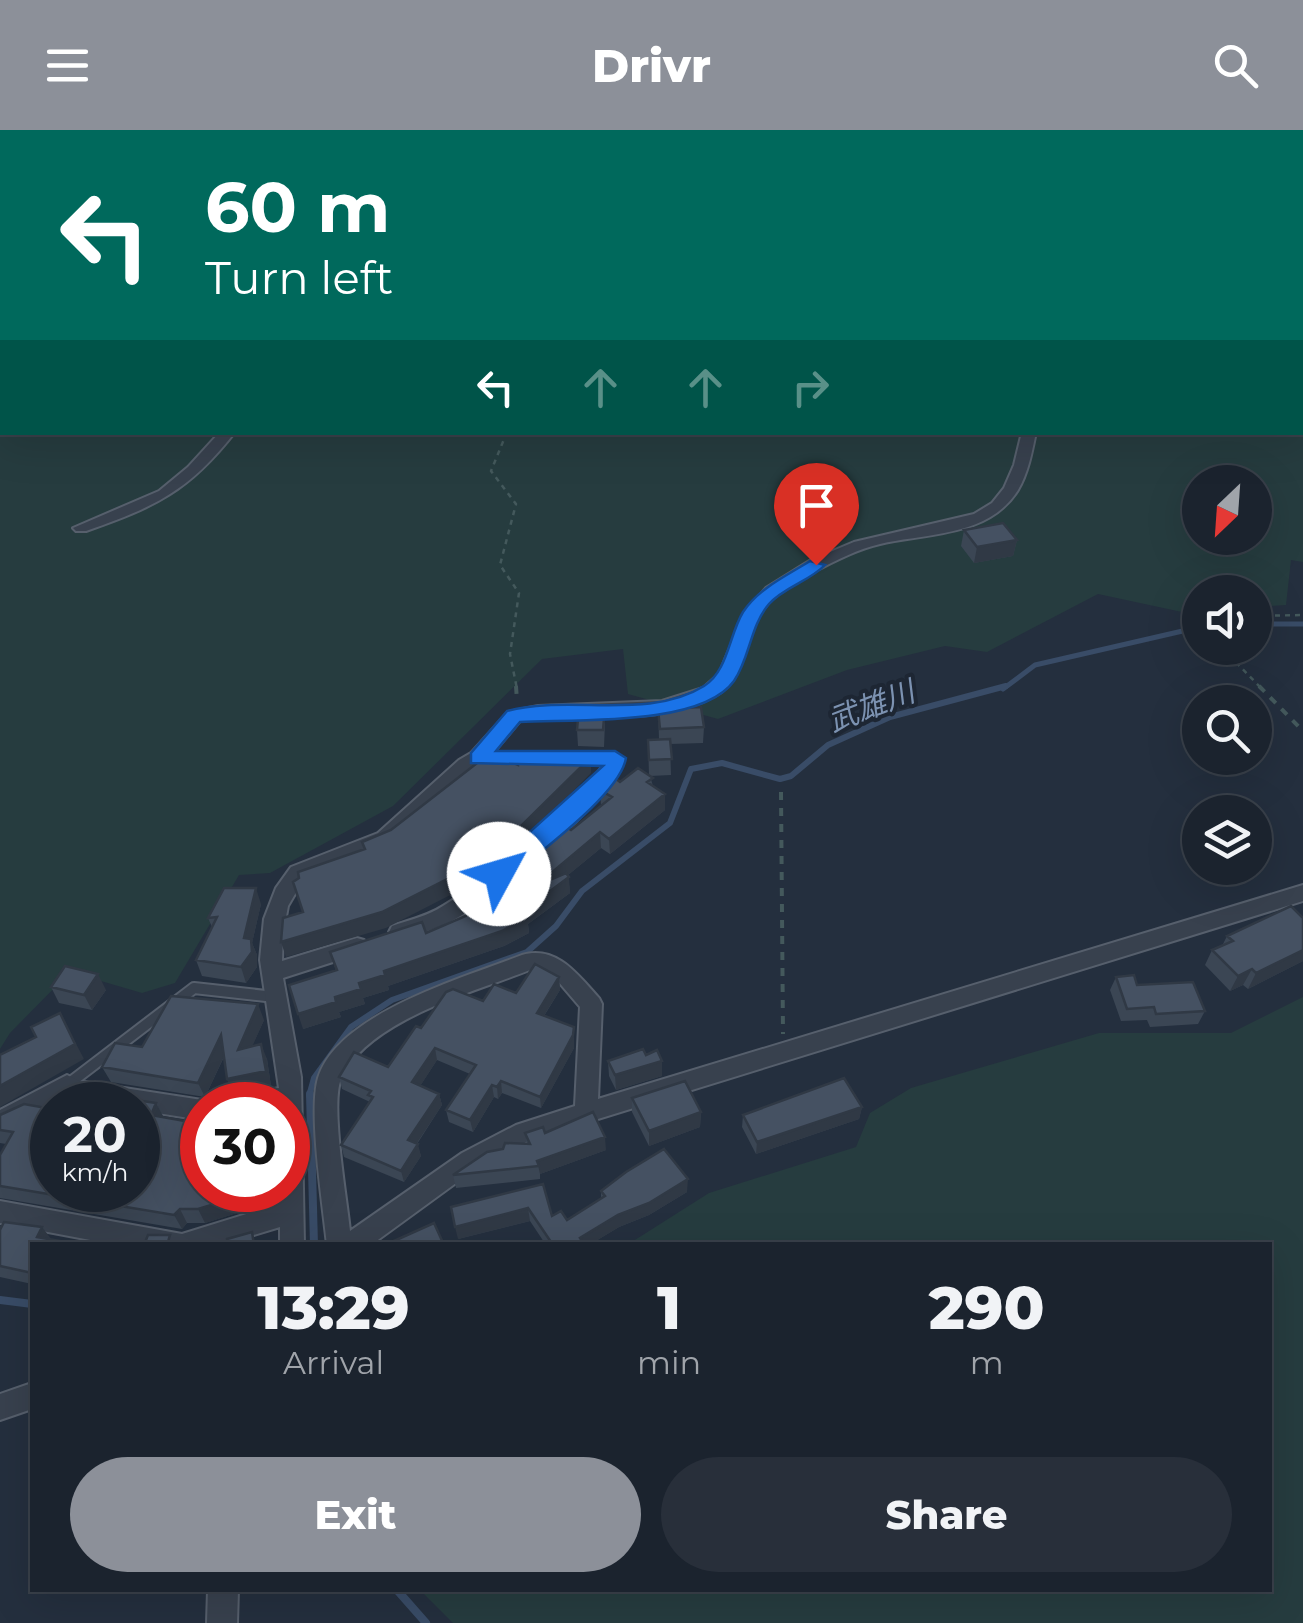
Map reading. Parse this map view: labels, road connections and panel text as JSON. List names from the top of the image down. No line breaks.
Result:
{"water":["武雄川"],"north":"bottom left","page":{"header":"Drivr","turn":["60 m","Turn left"],"speed":"20 km/h","limit":"30","eta":["13:29","Arrival","1","min","290","m"],"buttons":["Exit","Share"]}}
